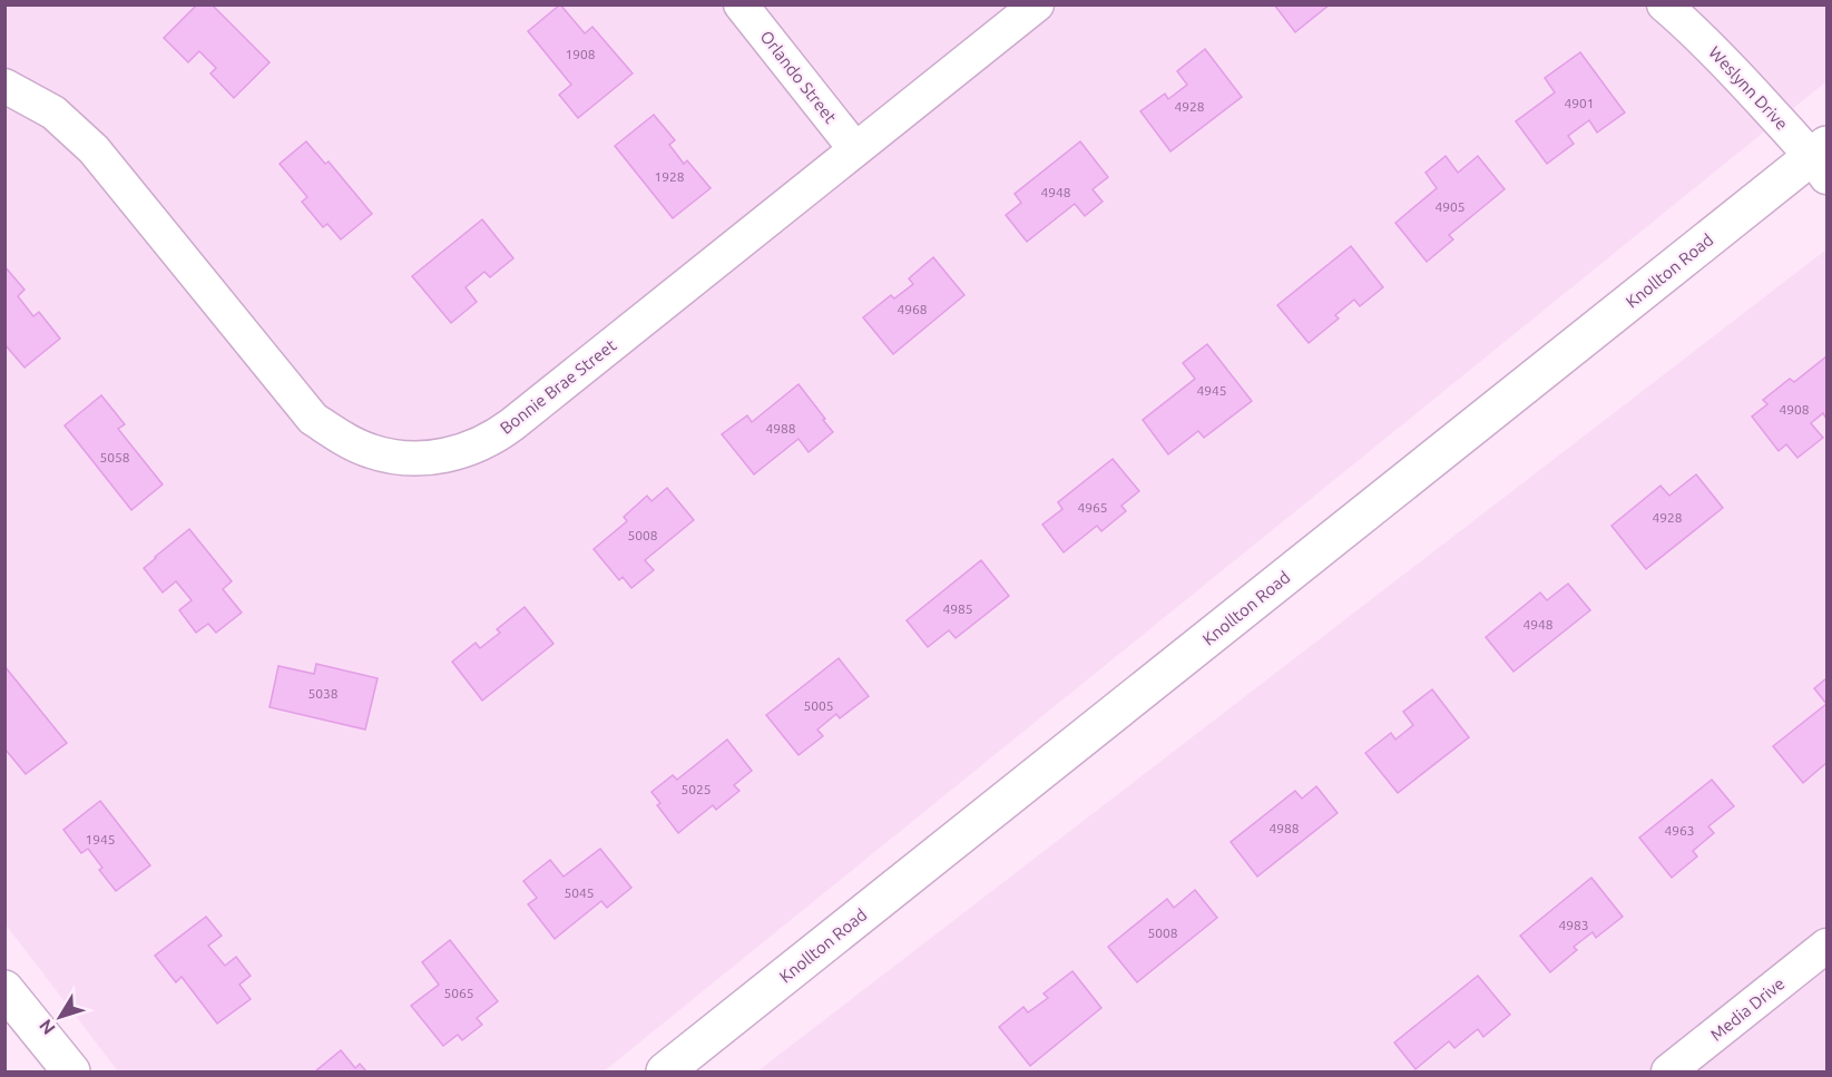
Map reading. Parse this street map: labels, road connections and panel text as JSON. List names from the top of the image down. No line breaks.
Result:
{"streets":{"street":["Orlando Street","Weslynn Drive","Knollton Road","Bonnie Brae Street","Media Drive"]},"crossings":[["Orlando Street","Bonnie Brae Street"],["Weslynn Drive","Knollton Road"]],"house_numbers":["1908","4901","4928","1928","4948","4905","4968","4945","4908","4988","5058","4965","4928","5008","4985","4948","5038","5005","5025","4988","4963","1945","5045","4983","5008","5065"],"north":"bottom left"}
